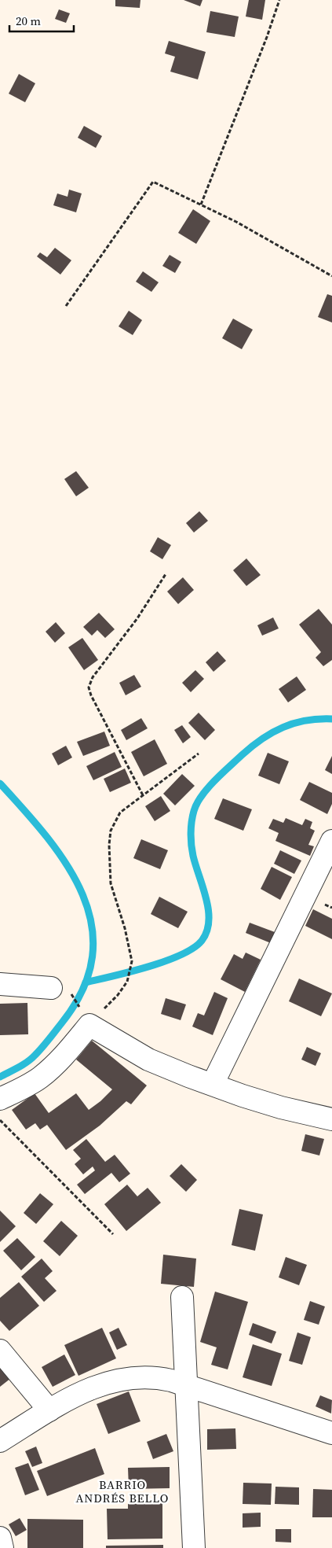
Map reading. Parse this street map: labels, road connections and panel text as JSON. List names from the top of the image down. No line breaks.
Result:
{"districts":["BARRIO ANDRÉS BELLO"],"scale_bar":"20 m"}
